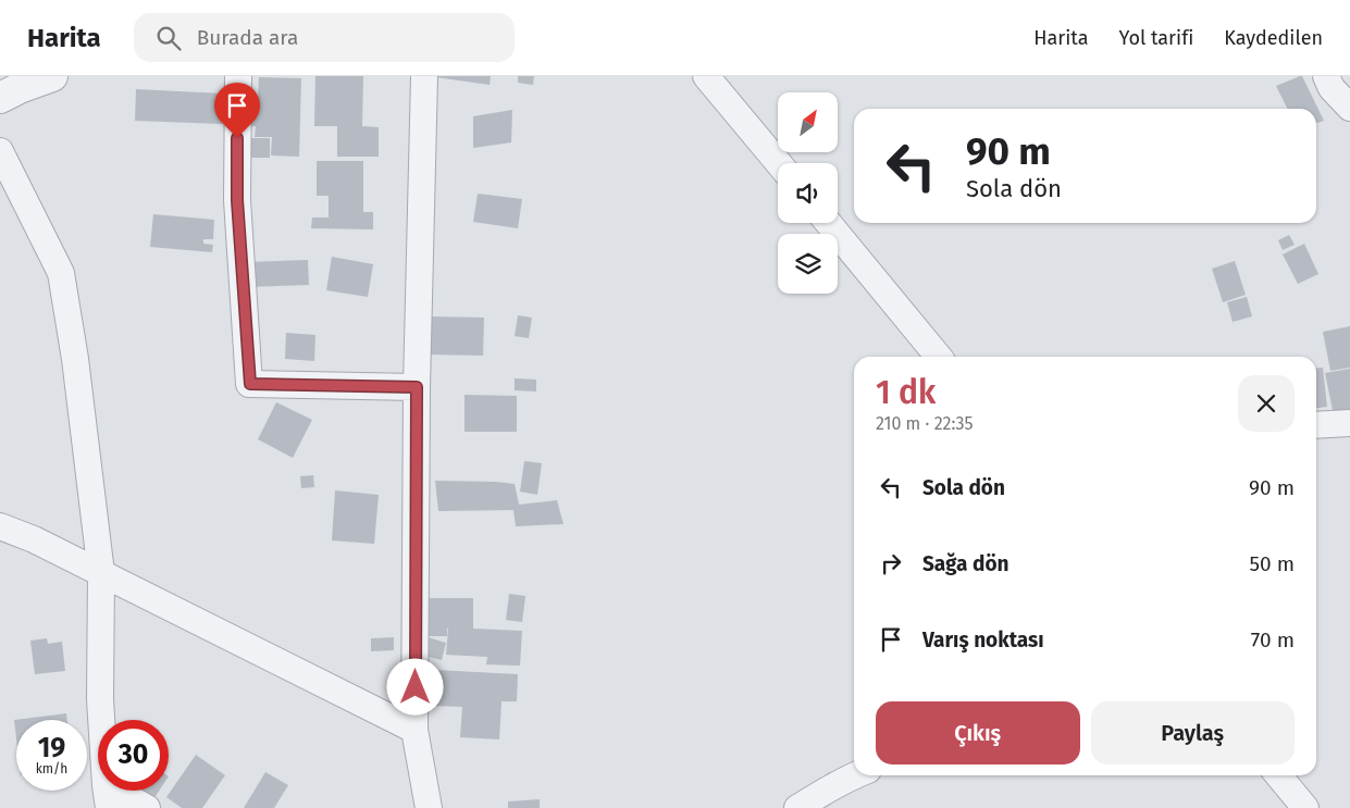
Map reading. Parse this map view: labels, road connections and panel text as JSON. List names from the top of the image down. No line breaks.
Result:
{"north":"top right","page":{"header":"Harita","search":"Burada ara","nav":["Harita","Yol tarifi","Kaydedilen"],"turn":["90 m","Sola dön"],"heading":["1 dk","210 m · 22:35"],"list":[{"name":"Sola dön","value":"90 m"},{"name":"Sağa dön","value":"50 m"},{"name":"Varış noktası","value":"70 m"}],"buttons":["Çıkış","Paylaş"],"speed":"19 km/h","limit":"30"}}
